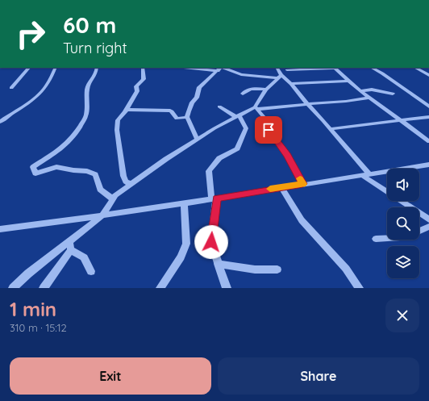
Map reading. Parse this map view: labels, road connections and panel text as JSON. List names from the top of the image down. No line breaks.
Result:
{"page":{"turn":["60 m","Turn right"],"heading":["1 min","310 m · 15:12"],"buttons":["Exit","Share"]}}
